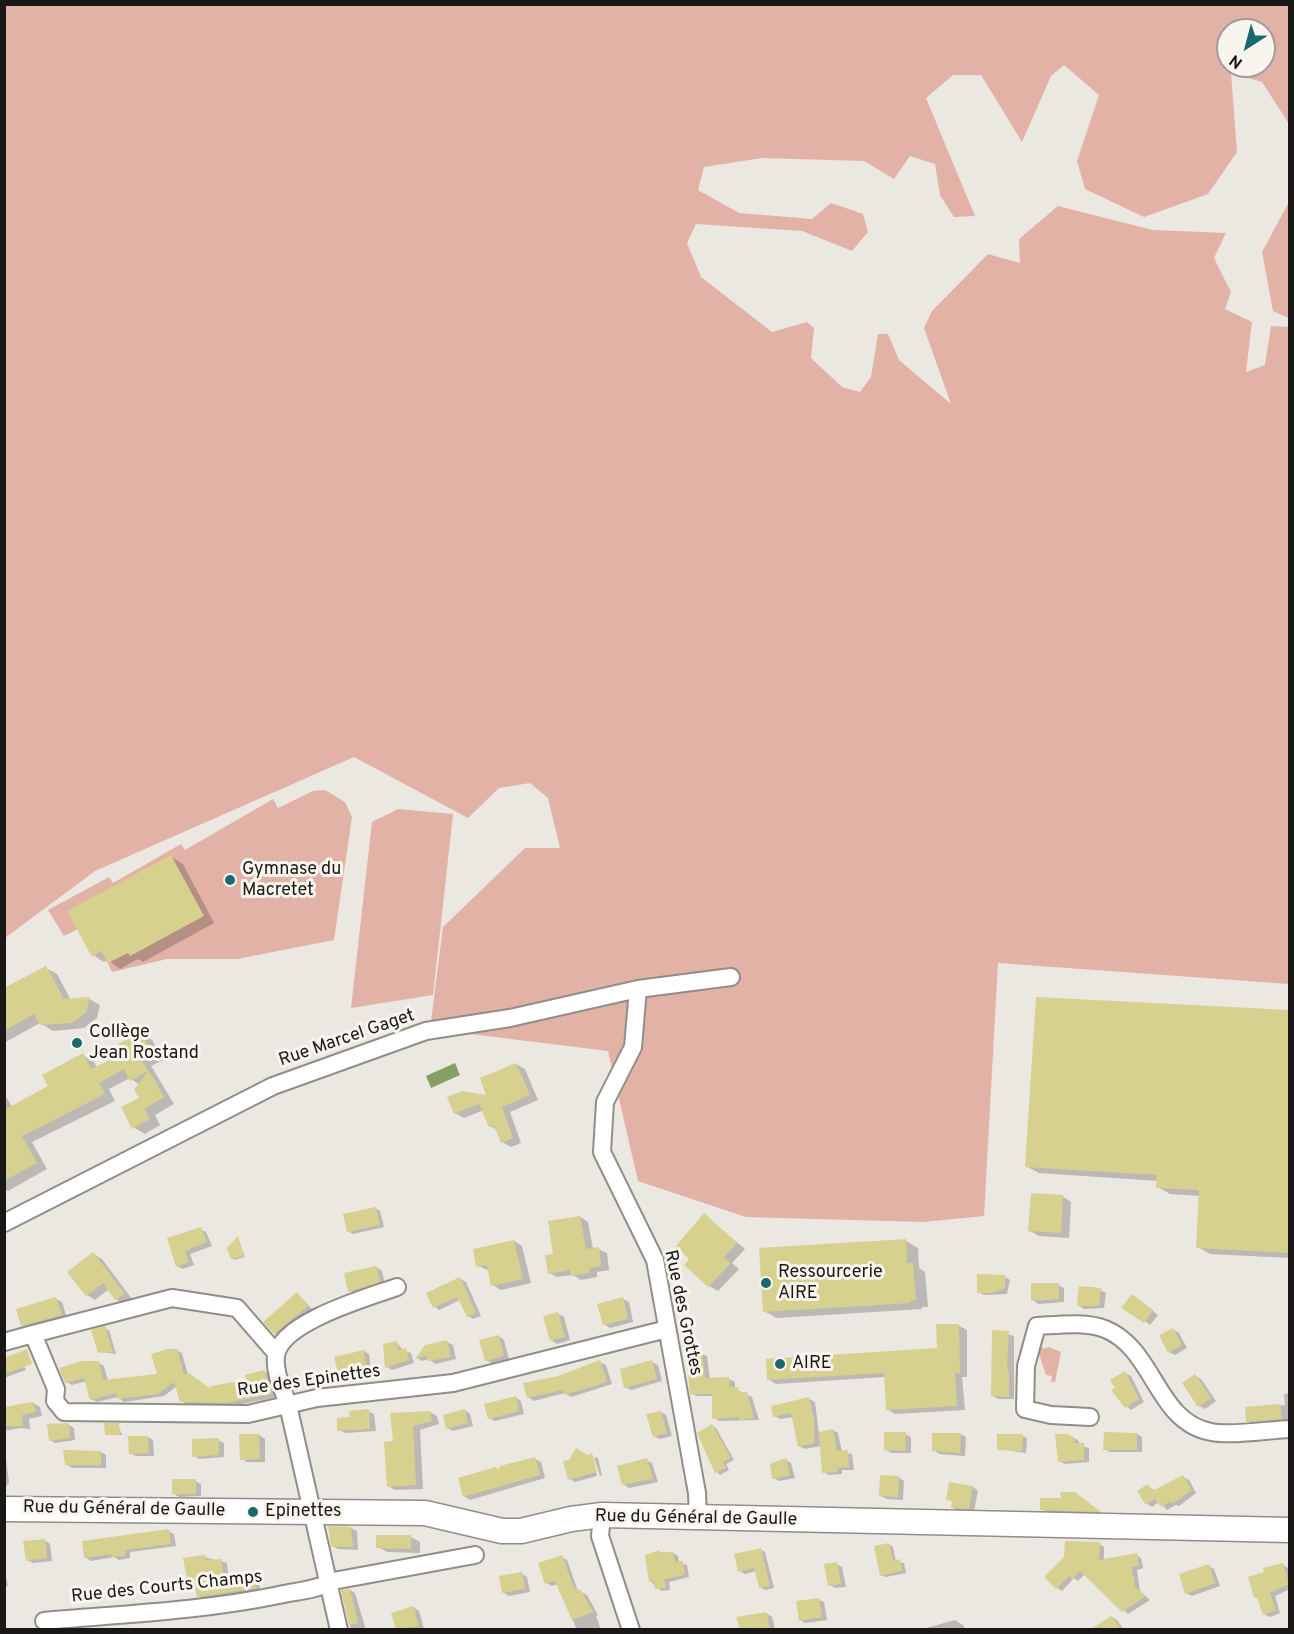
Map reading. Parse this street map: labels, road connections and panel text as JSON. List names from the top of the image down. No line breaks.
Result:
{"streets":{"main road":["Rue du Général de Gaulle"],"street":["Rue Marcel Gaget","Rue des Grottes","Rue des Epinettes","Rue des Courts Champs"]},"crossings":[["Rue Marcel Gaget","Rue des Grottes"],["Rue des Grottes","Rue des Epinettes"],["Rue des Grottes","Rue du Général de Gaulle"]],"places":["Gymnase du Macretet","Collège Jean Rostand","Ressourcerie AIRE","AIRE","Epinettes"],"north":"bottom left"}
